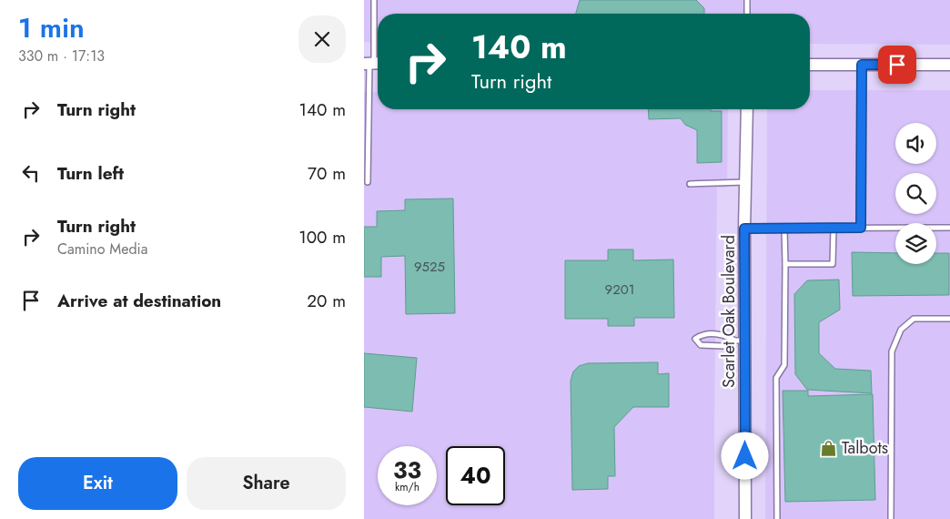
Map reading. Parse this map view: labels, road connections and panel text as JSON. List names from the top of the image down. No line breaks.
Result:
{"streets":{"street":["Scarlet Oak Boulevard"]},"places":{"shop":["Talbots"]},"house_numbers":["9525","9201"],"page":{"heading":["1 min","330 m · 17:13"],"turn":["140 m","Turn right"],"list":[{"name":"Turn right","value":"140 m"},{"name":"Turn left","value":"70 m"},{"name":"Turn right","note":"Camino Media","value":"100 m"},{"name":"Arrive at destination","value":"20 m"}],"speed":"33 km/h","limit":"40","buttons":["Exit","Share"]}}
